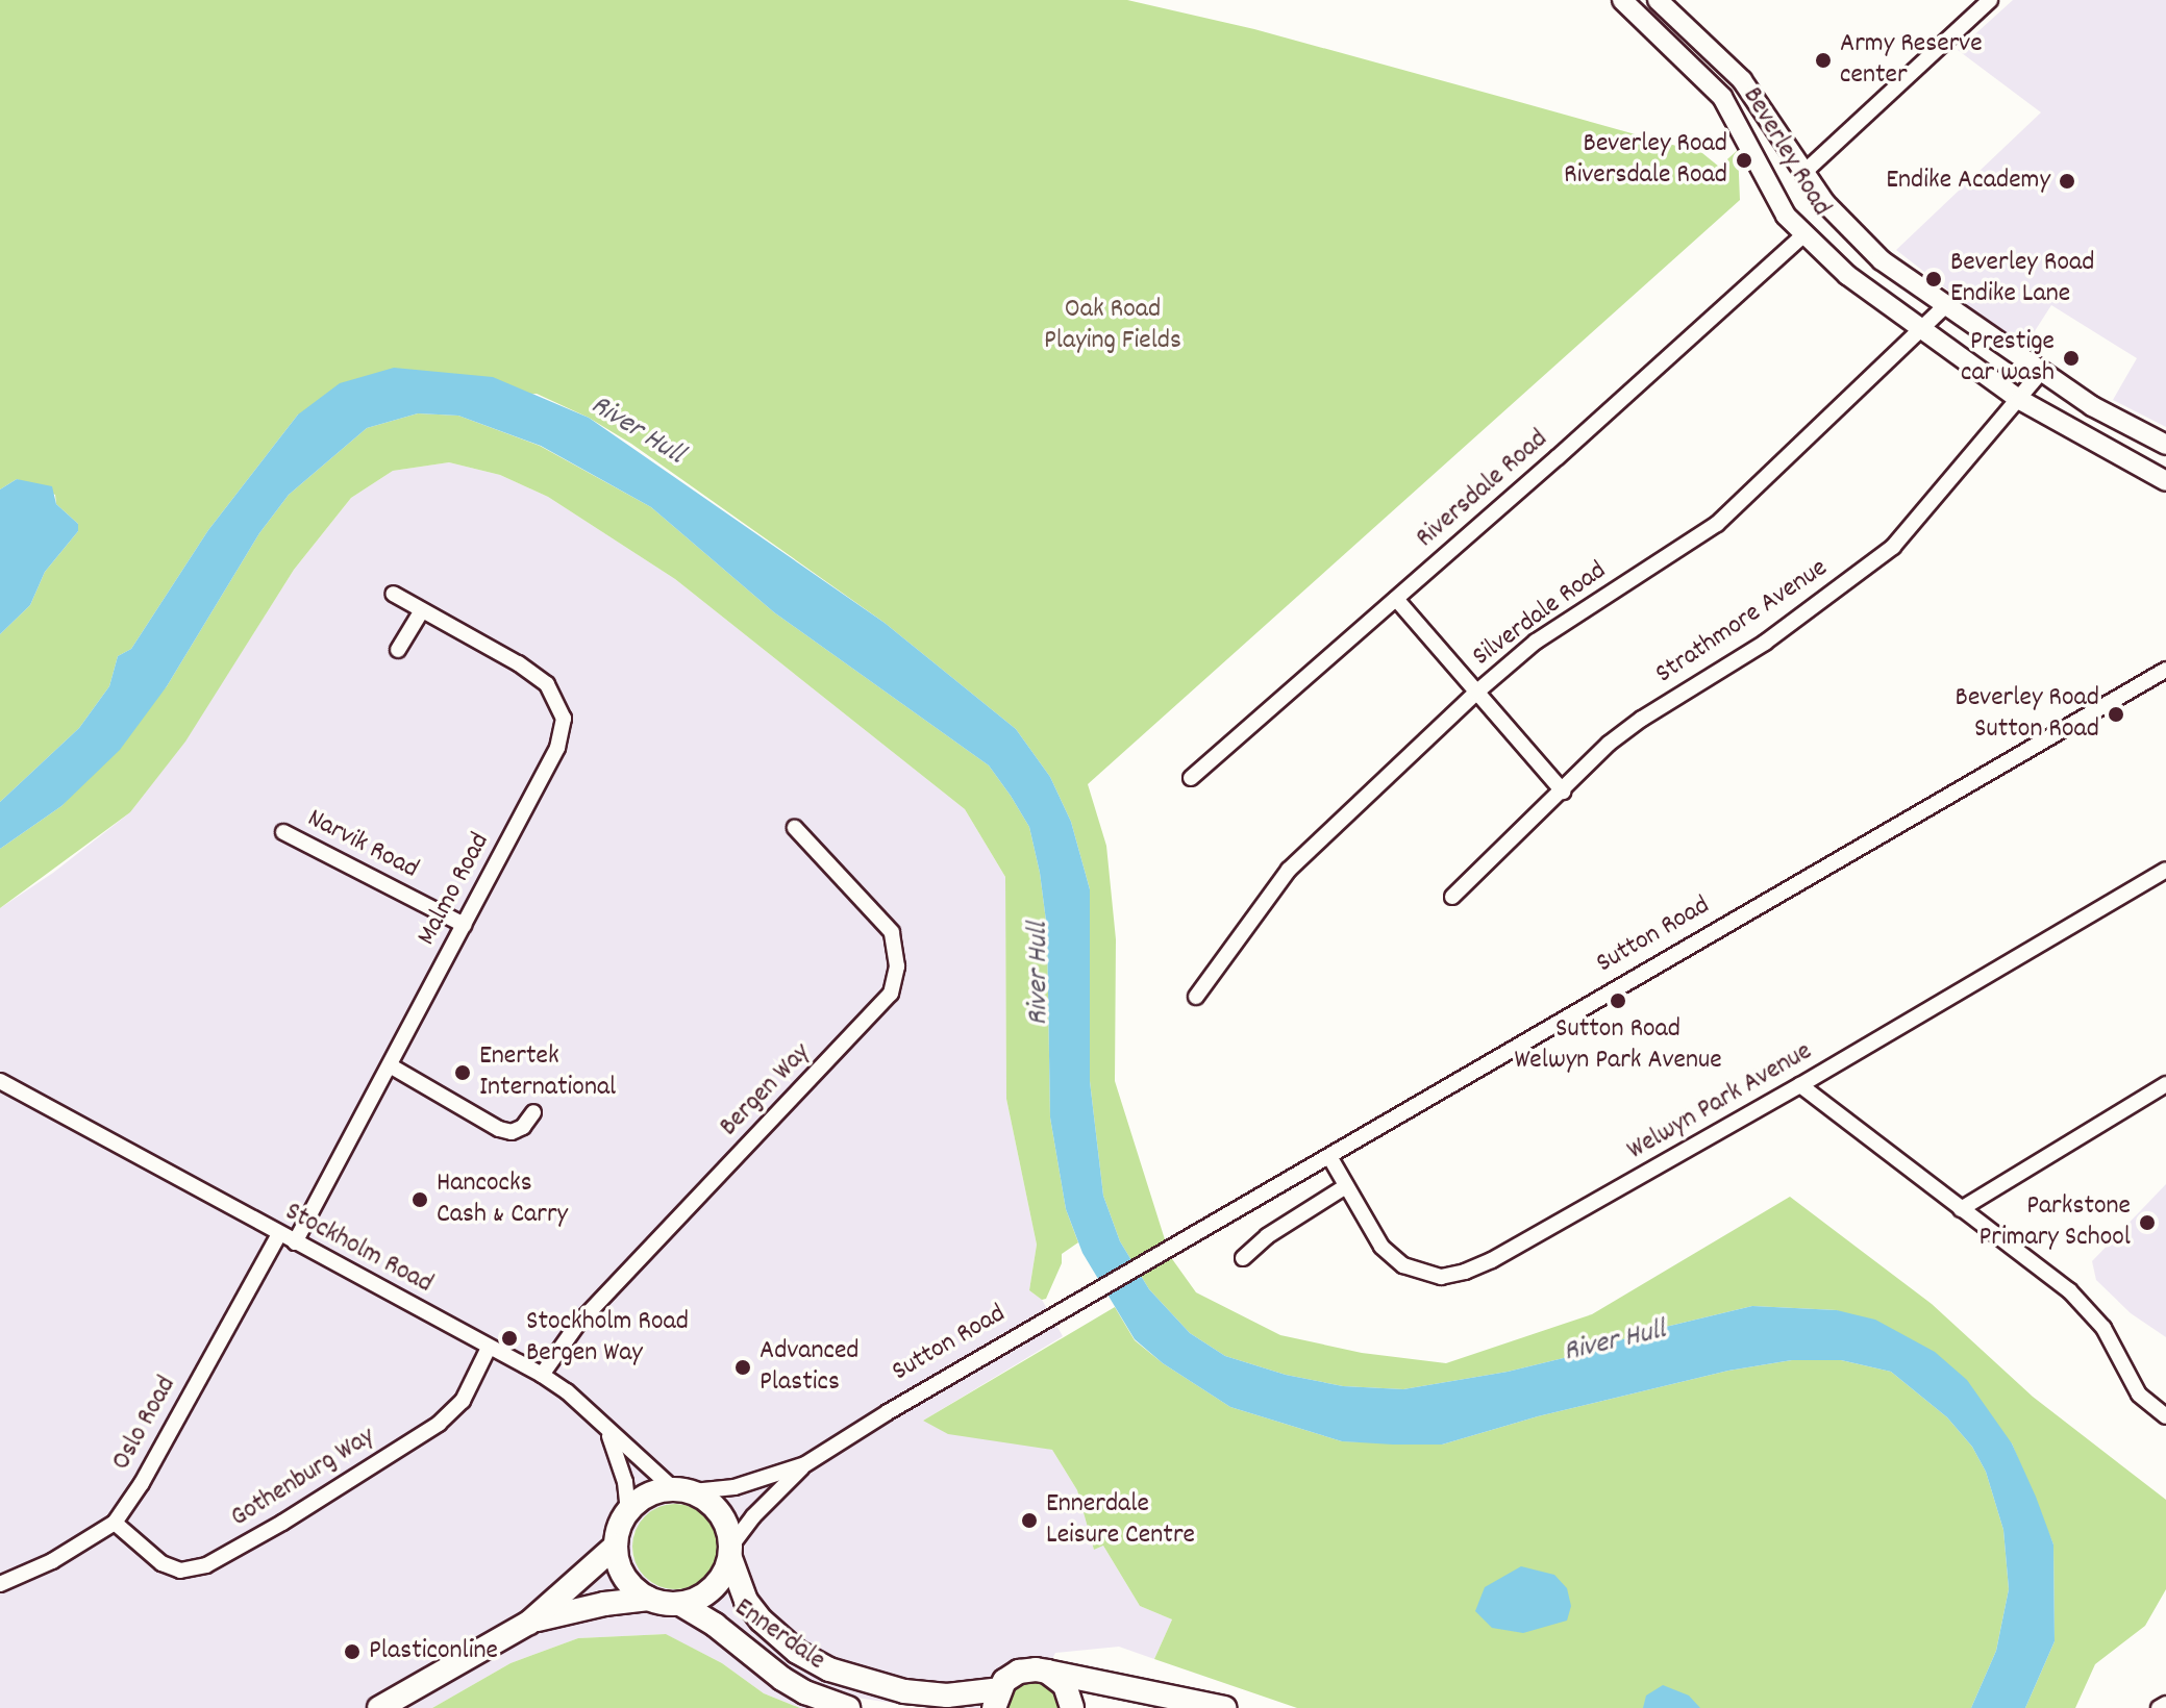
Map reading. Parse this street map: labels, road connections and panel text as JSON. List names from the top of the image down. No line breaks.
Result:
{"streets":{"highway":["Ennerdale"],"main road":["Beverley Road"],"street":["Riversdale Road","Silverdale Road","Strathmore Avenue","Narvik Road","Malmo Road","Sutton Road","Bergen Way","Welwyn Park Avenue","Stockholm Road","Oslo Road","Gothenburg Way"]},"crossings":[["Beverley Road","Riversdale Road"],["Beverley Road","Silverdale Road"],["Beverley Road","Strathmore Avenue"],["Narvik Road","Malmo Road"],["Malmo Road","Stockholm Road"],["Sutton Road","Welwyn Park Avenue"],["Sutton Road","Stockholm Road"],["Sutton Road","Ennerdale"],["Bergen Way","Stockholm Road"],["Stockholm Road","Oslo Road"],["Stockholm Road","Gothenburg Way"],["Stockholm Road","Ennerdale"],["Oslo Road","Gothenburg Way"]],"water":["River Hull"],"parks":["Oak Road Playing Fields"],"places":["Army Reserve center","Beverley Road Riversdale Road","Endike Academy","Beverley Road Endike Lane","Prestige car wash","Beverley Road Sutton Road","Sutton Road Welwyn Park Avenue","Enertek International","Hancocks Cash & Carry","Parkstone Primary School","Stockholm Road Bergen Way","Advanced Plastics","Ennerdale Leisure Centre","Plasticonline"]}
